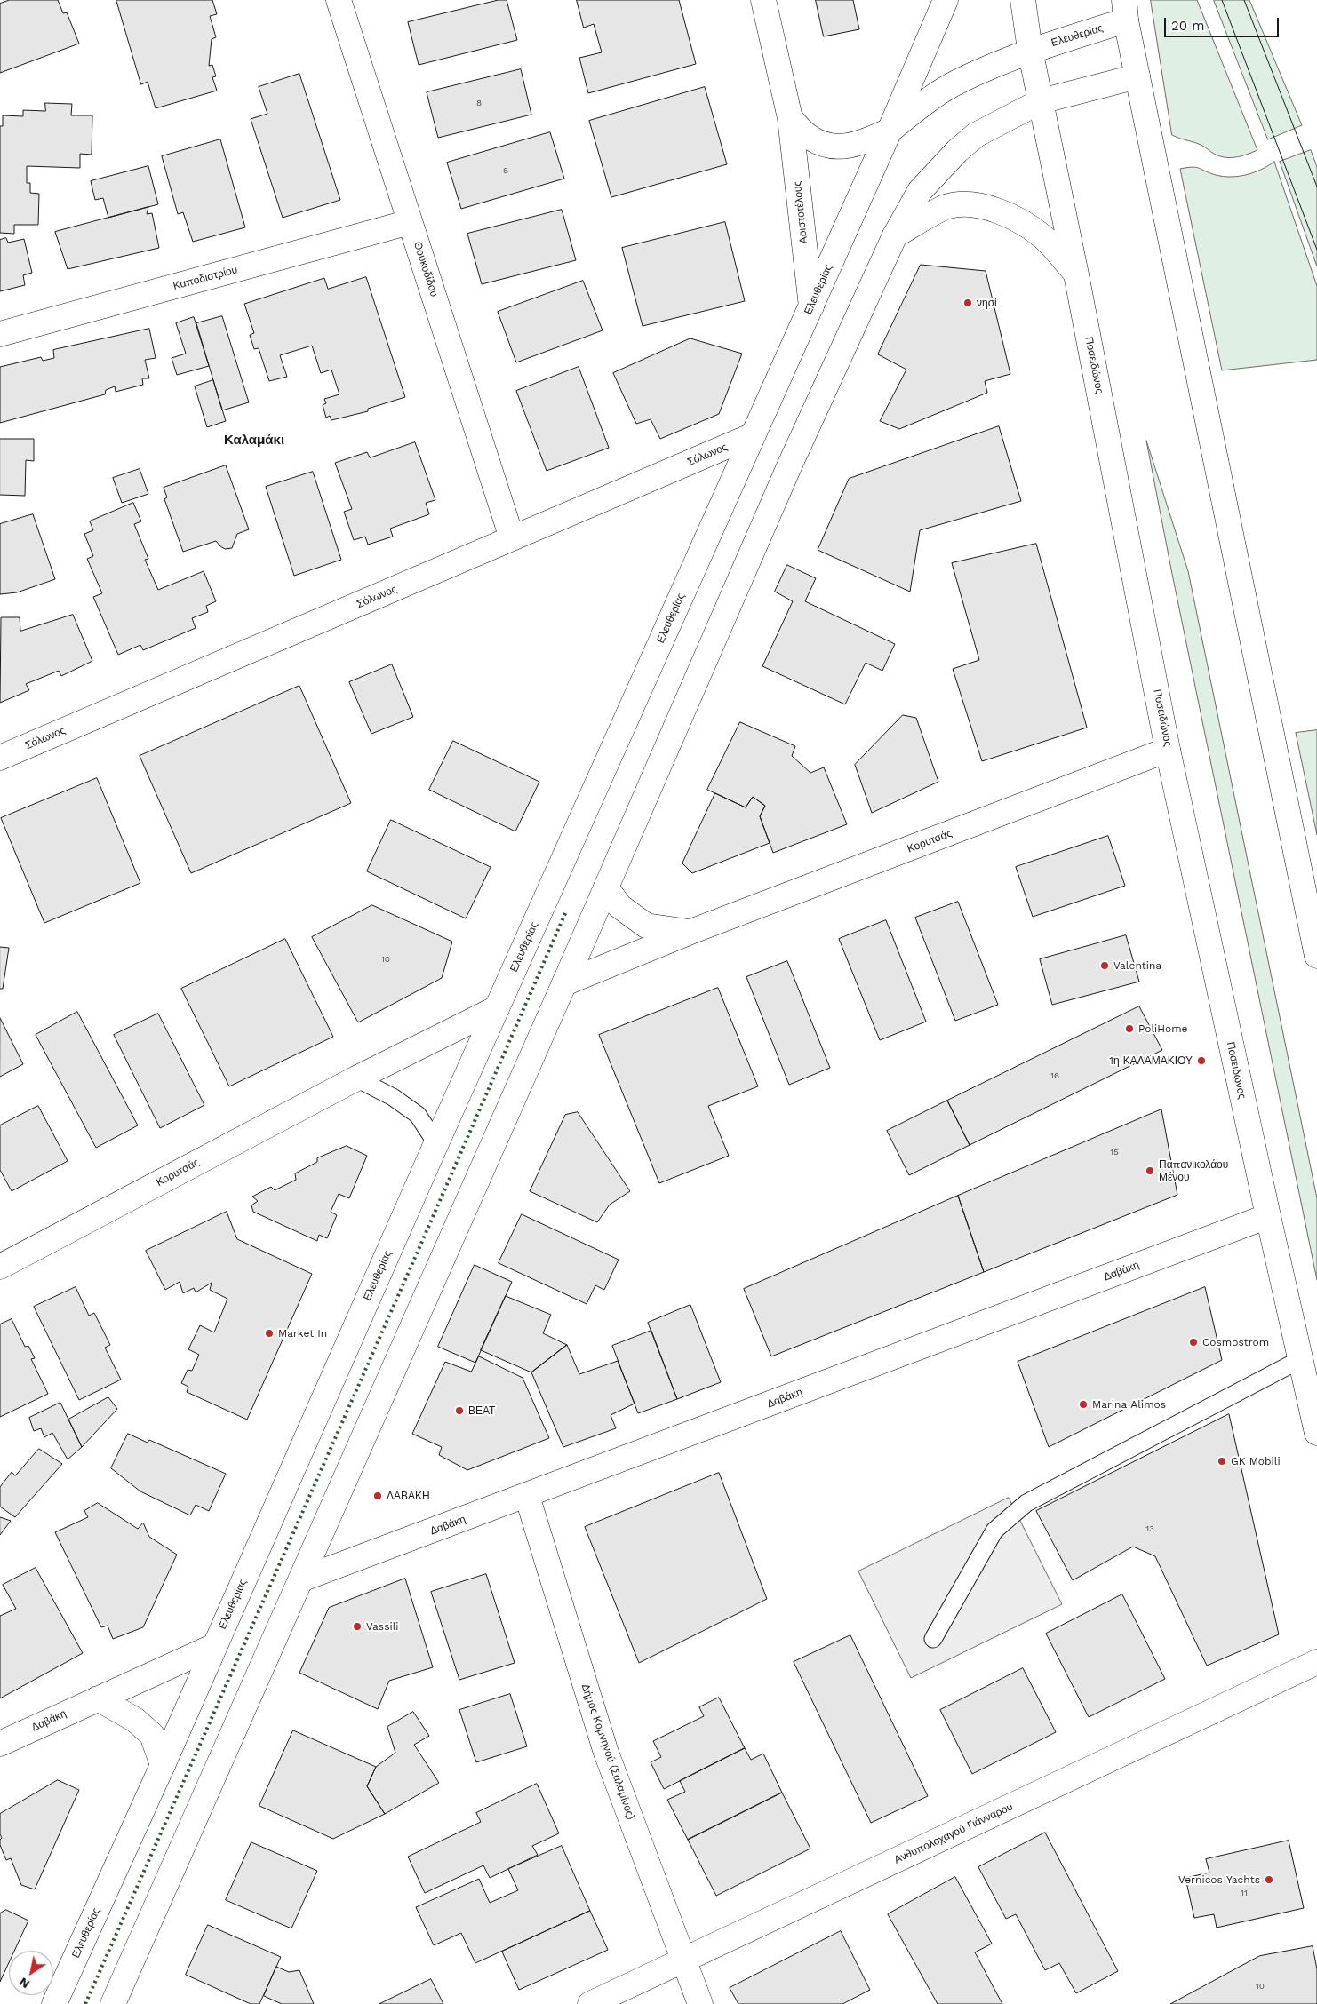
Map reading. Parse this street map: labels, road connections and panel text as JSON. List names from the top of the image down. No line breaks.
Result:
{"streets":{"main road":["Ελευθερίας","Αριστοτέλους","Θουκυδίδου","Καποδιστρίου","Ποσειδώνος","Σόλωνος","Κορυτσάς","Δαβάκη","Δήμος Κομνηνού (Σαλαμίνος)","Ανθυπολοχαγού Γιάνναρου"]},"crossings":[["Ελευθερίας","Αριστοτέλους"],["Ελευθερίας","Ποσειδώνος"],["Ελευθερίας","Σόλωνος"],["Ελευθερίας","Κορυτσάς"],["Ελευθερίας","Δαβάκη"],["Θουκυδίδου","Καποδιστρίου"],["Θουκυδίδου","Σόλωνος"],["Ποσειδώνος","Κορυτσάς"],["Ποσειδώνος","Δαβάκη"],["Δαβάκη","Δήμος Κομνηνού (Σαλαμίνος)"],["Δήμος Κομνηνού (Σαλαμίνος)","Ανθυπολοχαγού Γιάνναρου"]],"districts":["Καλαμάκι"],"places":["νησί","Valentina","PoliHome","1η ΚΑΛΑΜΑΚΙΟΥ","Παπανικολάου Μένου","Market In","Cosmostrom","Marina Alimos","ΒΕΑΤ","GK Mobili","ΔΑΒΑΚΗ","Vassili","Vernicos Yachts"],"house_numbers":["8","6","10","16","15","13","11","10"],"scale_bar":"20 m","north":"bottom left"}
